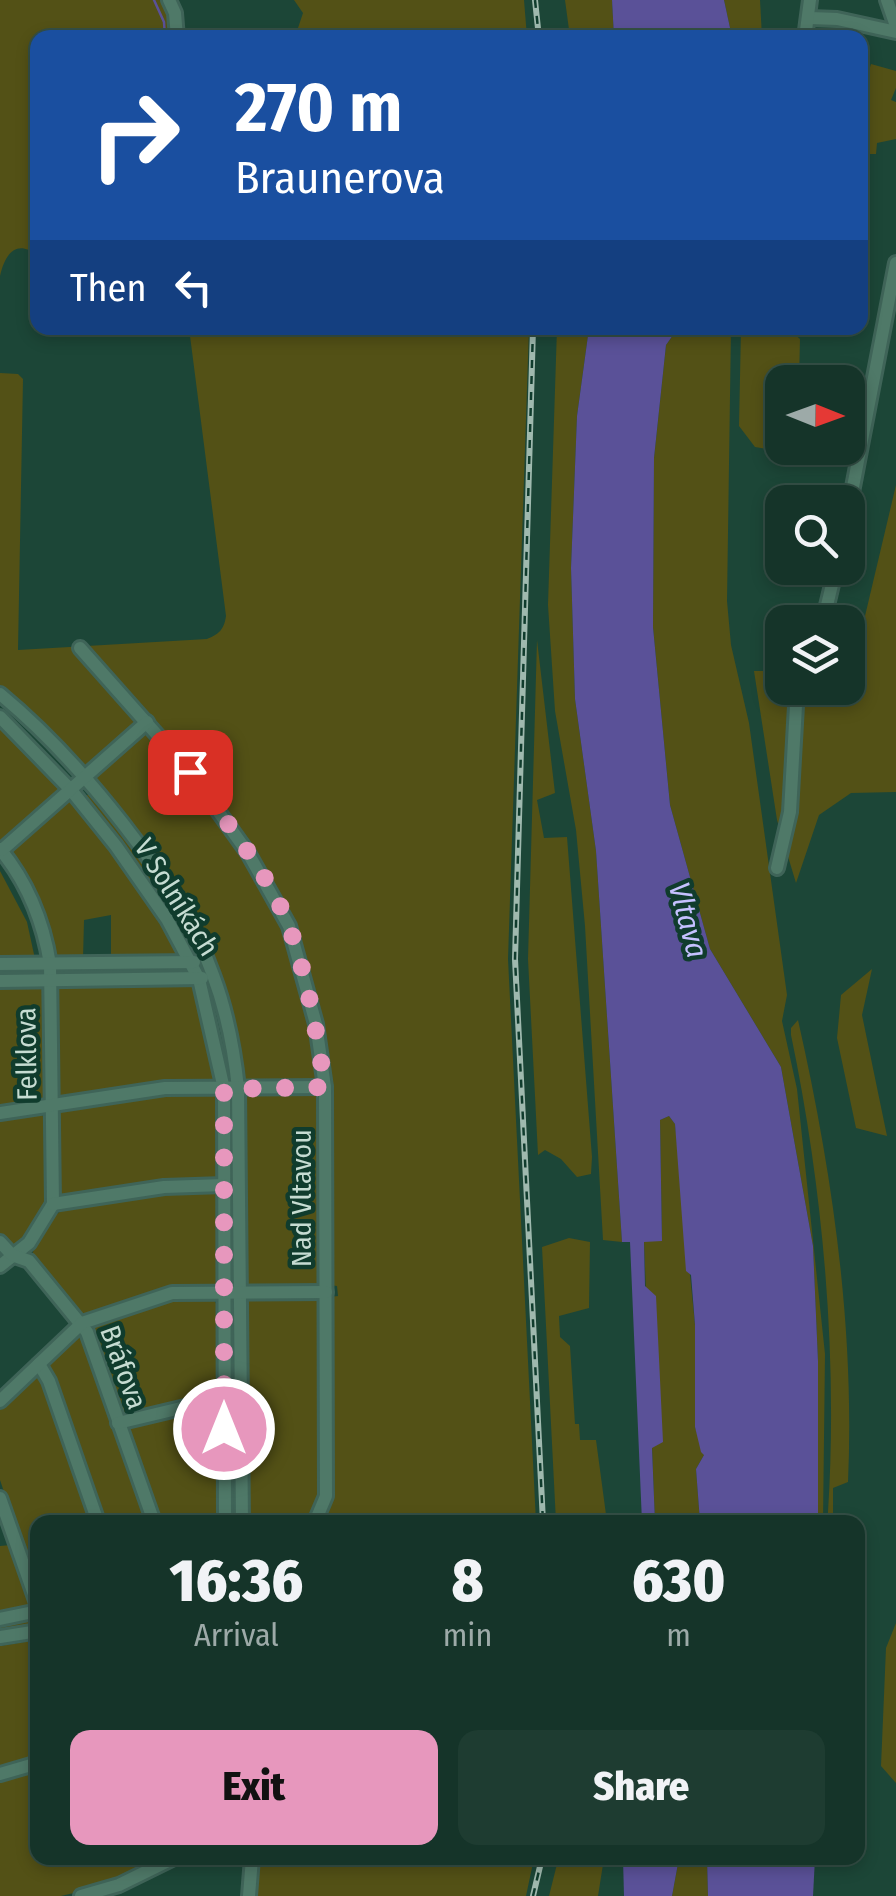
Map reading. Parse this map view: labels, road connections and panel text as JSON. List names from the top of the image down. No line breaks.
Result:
{"streets":{"street":["V Solníkách","Felklova","Nad Vltavou","Bráfova"]},"water":["Vltava"],"north":"right","page":{"turn":["270 m","Braunerova"],"then":"Then","eta":["16:36","Arrival","8","min","630","m"],"buttons":["Exit","Share"]}}
